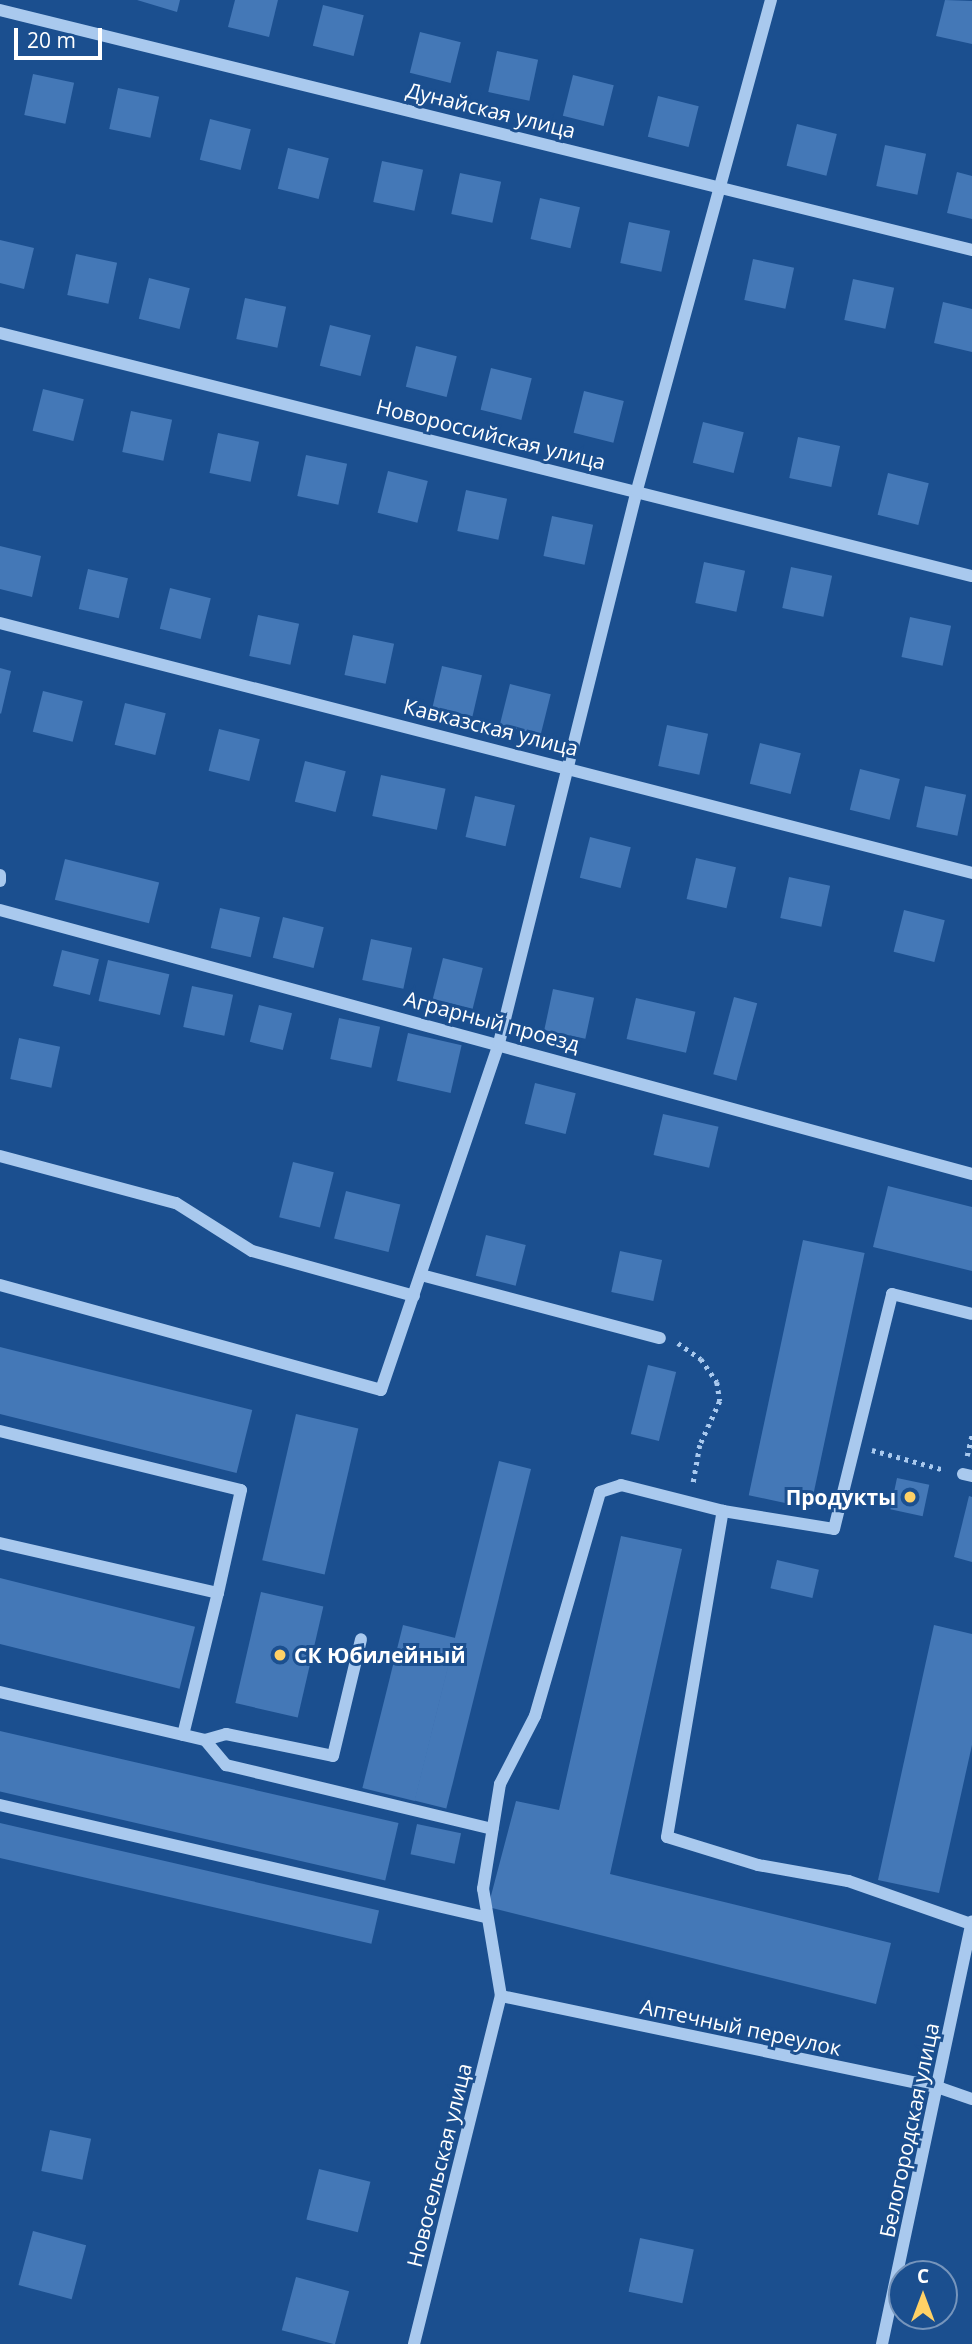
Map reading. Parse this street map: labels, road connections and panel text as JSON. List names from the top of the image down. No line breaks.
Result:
{"streets":{"street":["Дунайская улица","Новороссийская улица","Кавказская улица","Аграрный проезд","Аптечный переулок","Белогородская улица","Новосельская улица"]},"crossings":[["Аптечный переулок","Белогородская улица"],["Аптечный переулок","Новосельская улица"]],"places":["Продукты","СК Юбилейный"],"scale_bar":"20 m","north":"top"}
